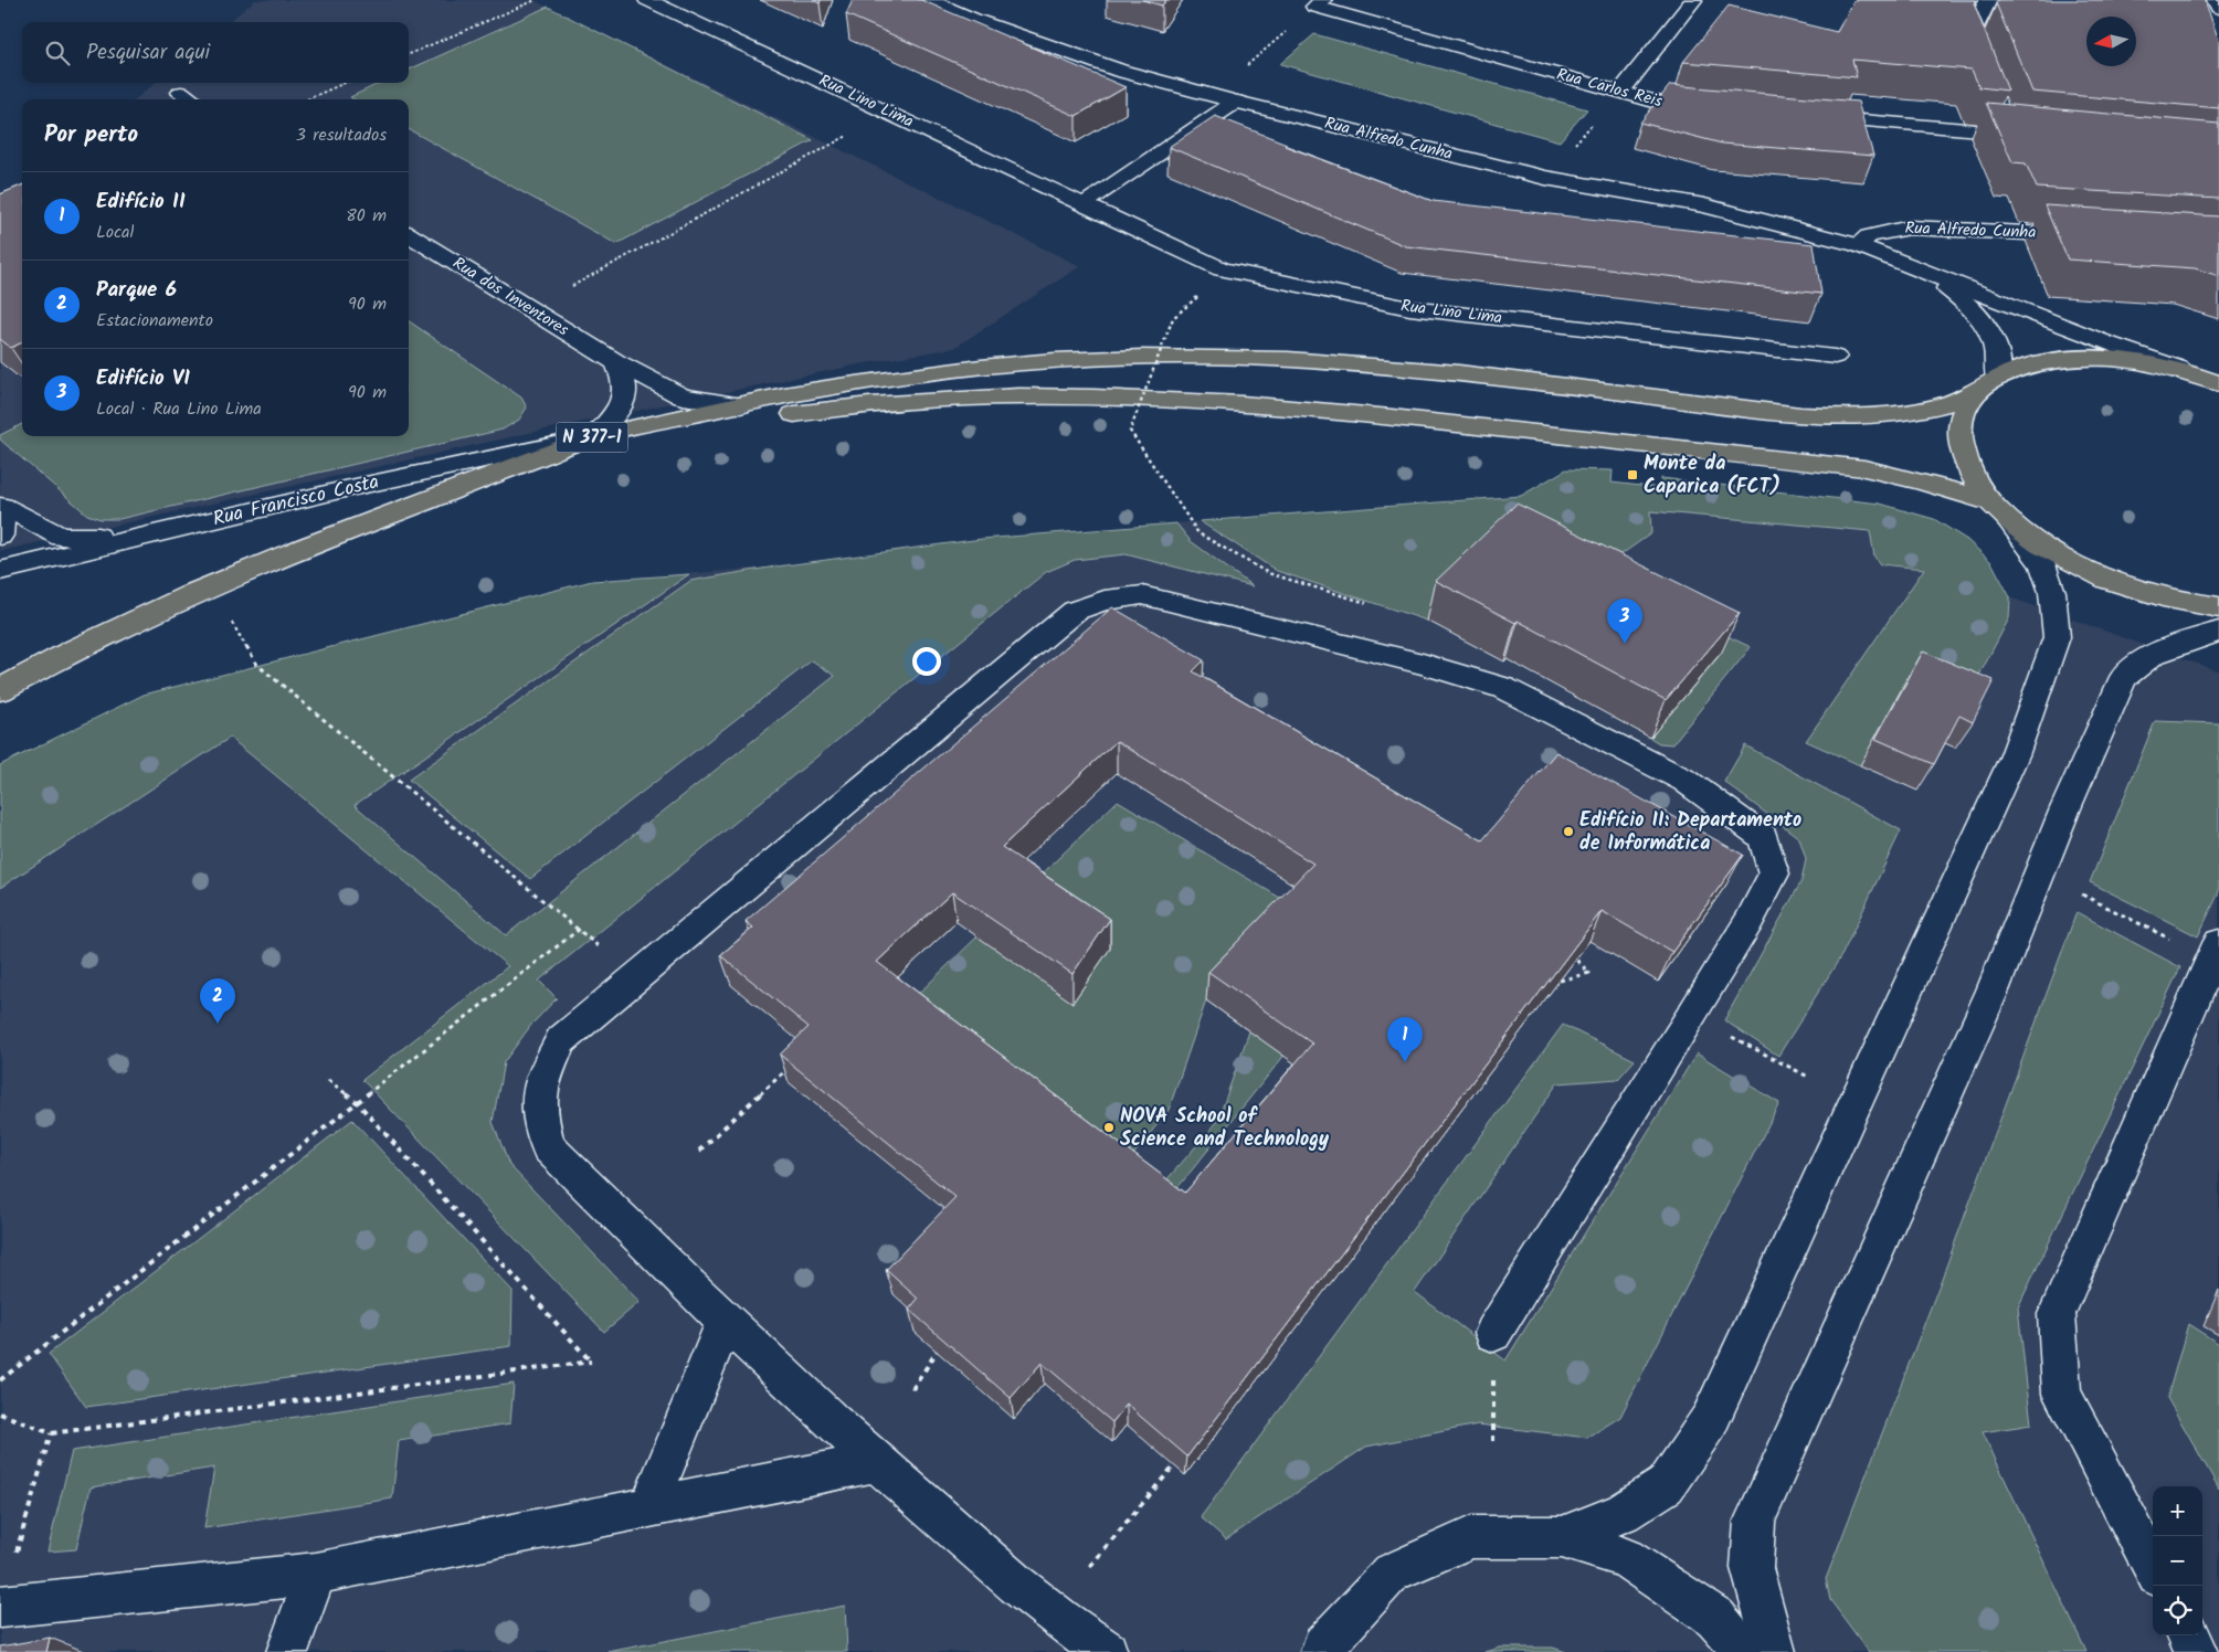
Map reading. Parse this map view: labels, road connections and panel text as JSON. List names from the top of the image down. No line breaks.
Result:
{"streets":{"main road":["N 377-1"],"street":["Rua Carlos Reis","Rua Lino Lima","Rua Alfredo Cunha","Rua dos Inventores","Rua Francisco Costa"]},"crossings":[["Rua dos Inventores","N 377-1"],["N 377-1","Rua Francisco Costa"]],"places":{"transit":["Monte da Caparica (FCT)"],"other":["Edifício II: Departamento de Informática","NOVA School of Science and Technology"]},"north":"left","page":{"search":"Pesquisar aqui","heading":["Por perto","3 resultados"],"list":[{"mark":"1","name":"Edifício II","note":"Local","value":"80 m"},{"mark":"2","name":"Parque 6","note":"Estacionamento","value":"90 m"},{"mark":"3","name":"Edifício VI","note":"Local · Rua Lino Lima","value":"90 m"}],"pins":["3","2","1"],"map_buttons":["+","−"]}}
